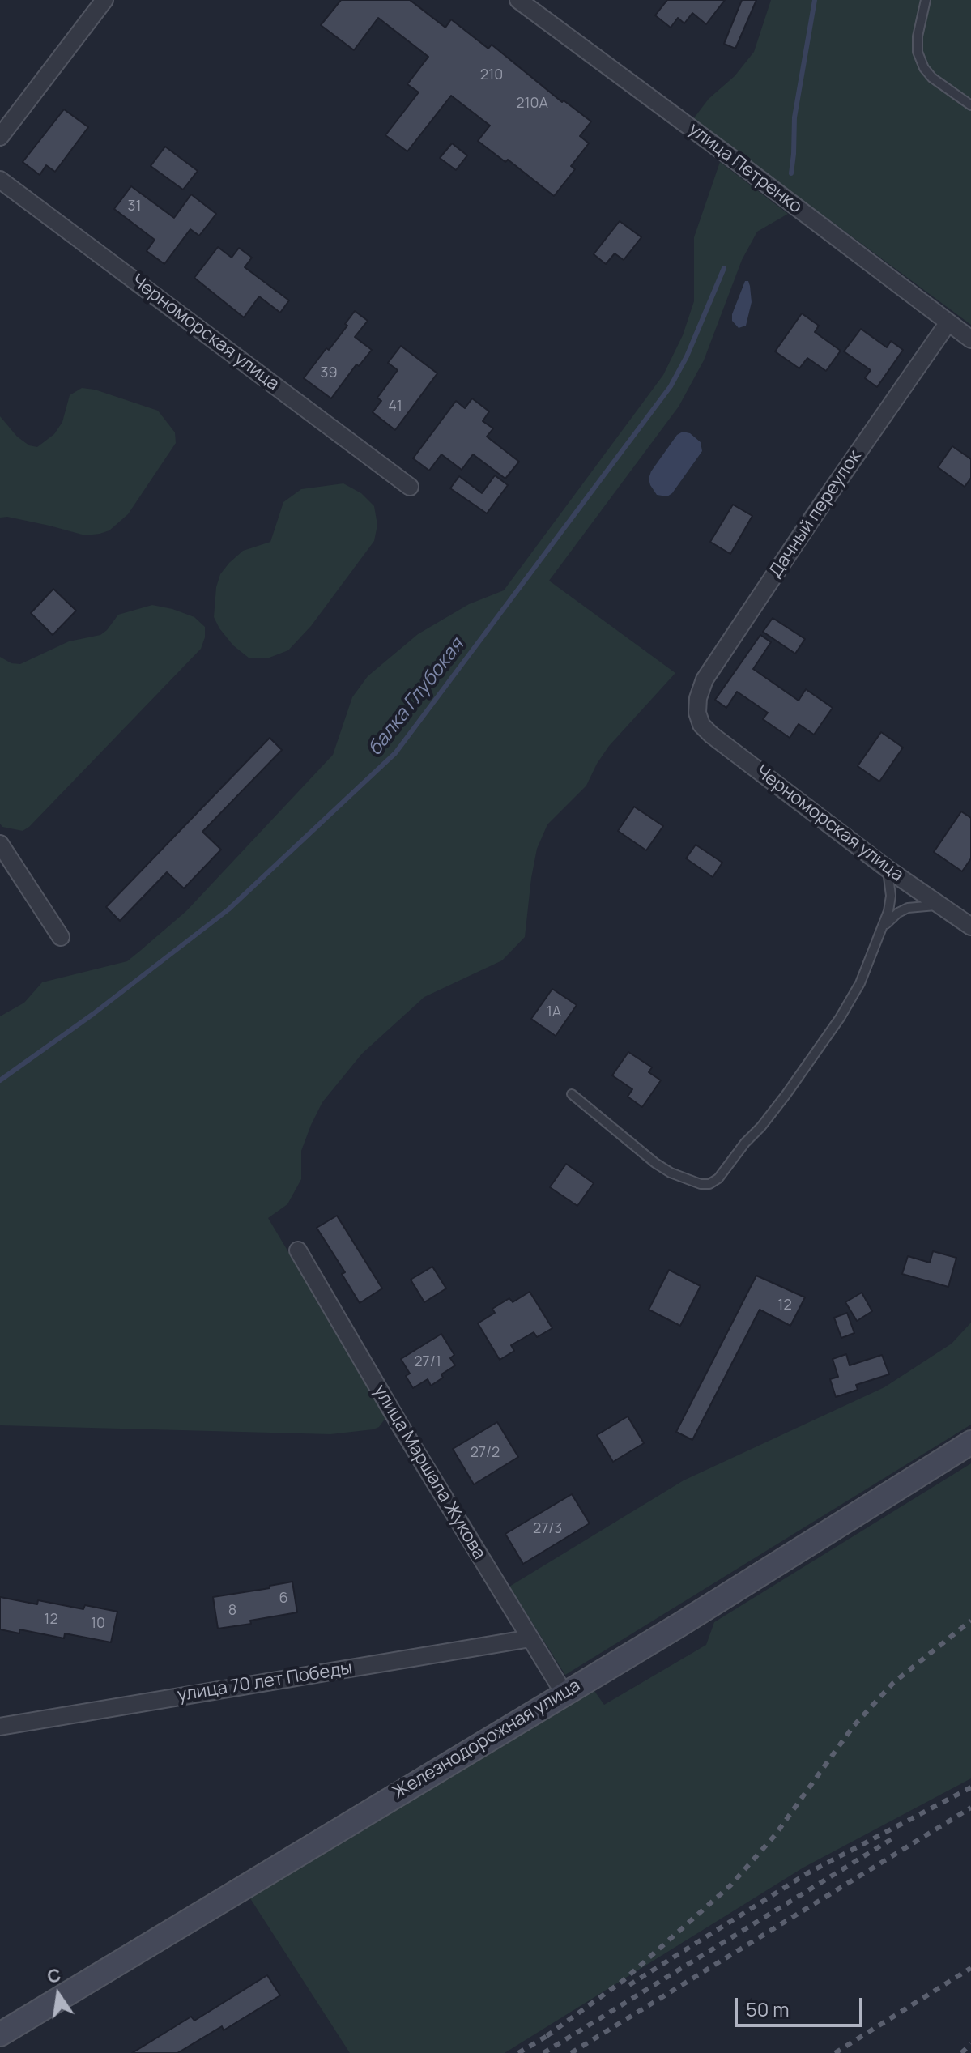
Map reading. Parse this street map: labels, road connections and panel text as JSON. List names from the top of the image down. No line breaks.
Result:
{"streets":{"main road":["Железнодорожная улица"],"street":["улица Петренко","Черноморская улица","Дачный переулок","улица Маршала Жукова","улица 70 лет Победы"]},"crossings":[["улица Петренко","Дачный переулок"],["Черноморская улица","Дачный переулок"],["улица Маршала Жукова","улица 70 лет Победы"],["улица Маршала Жукова","Железнодорожная улица"]],"water":["балка Глубокая"],"house_numbers":["210","210А","31","39","41","1А","12","27/1","27/2","27/3","6","8","12","10"],"scale_bar":"50 m","north":"top"}
